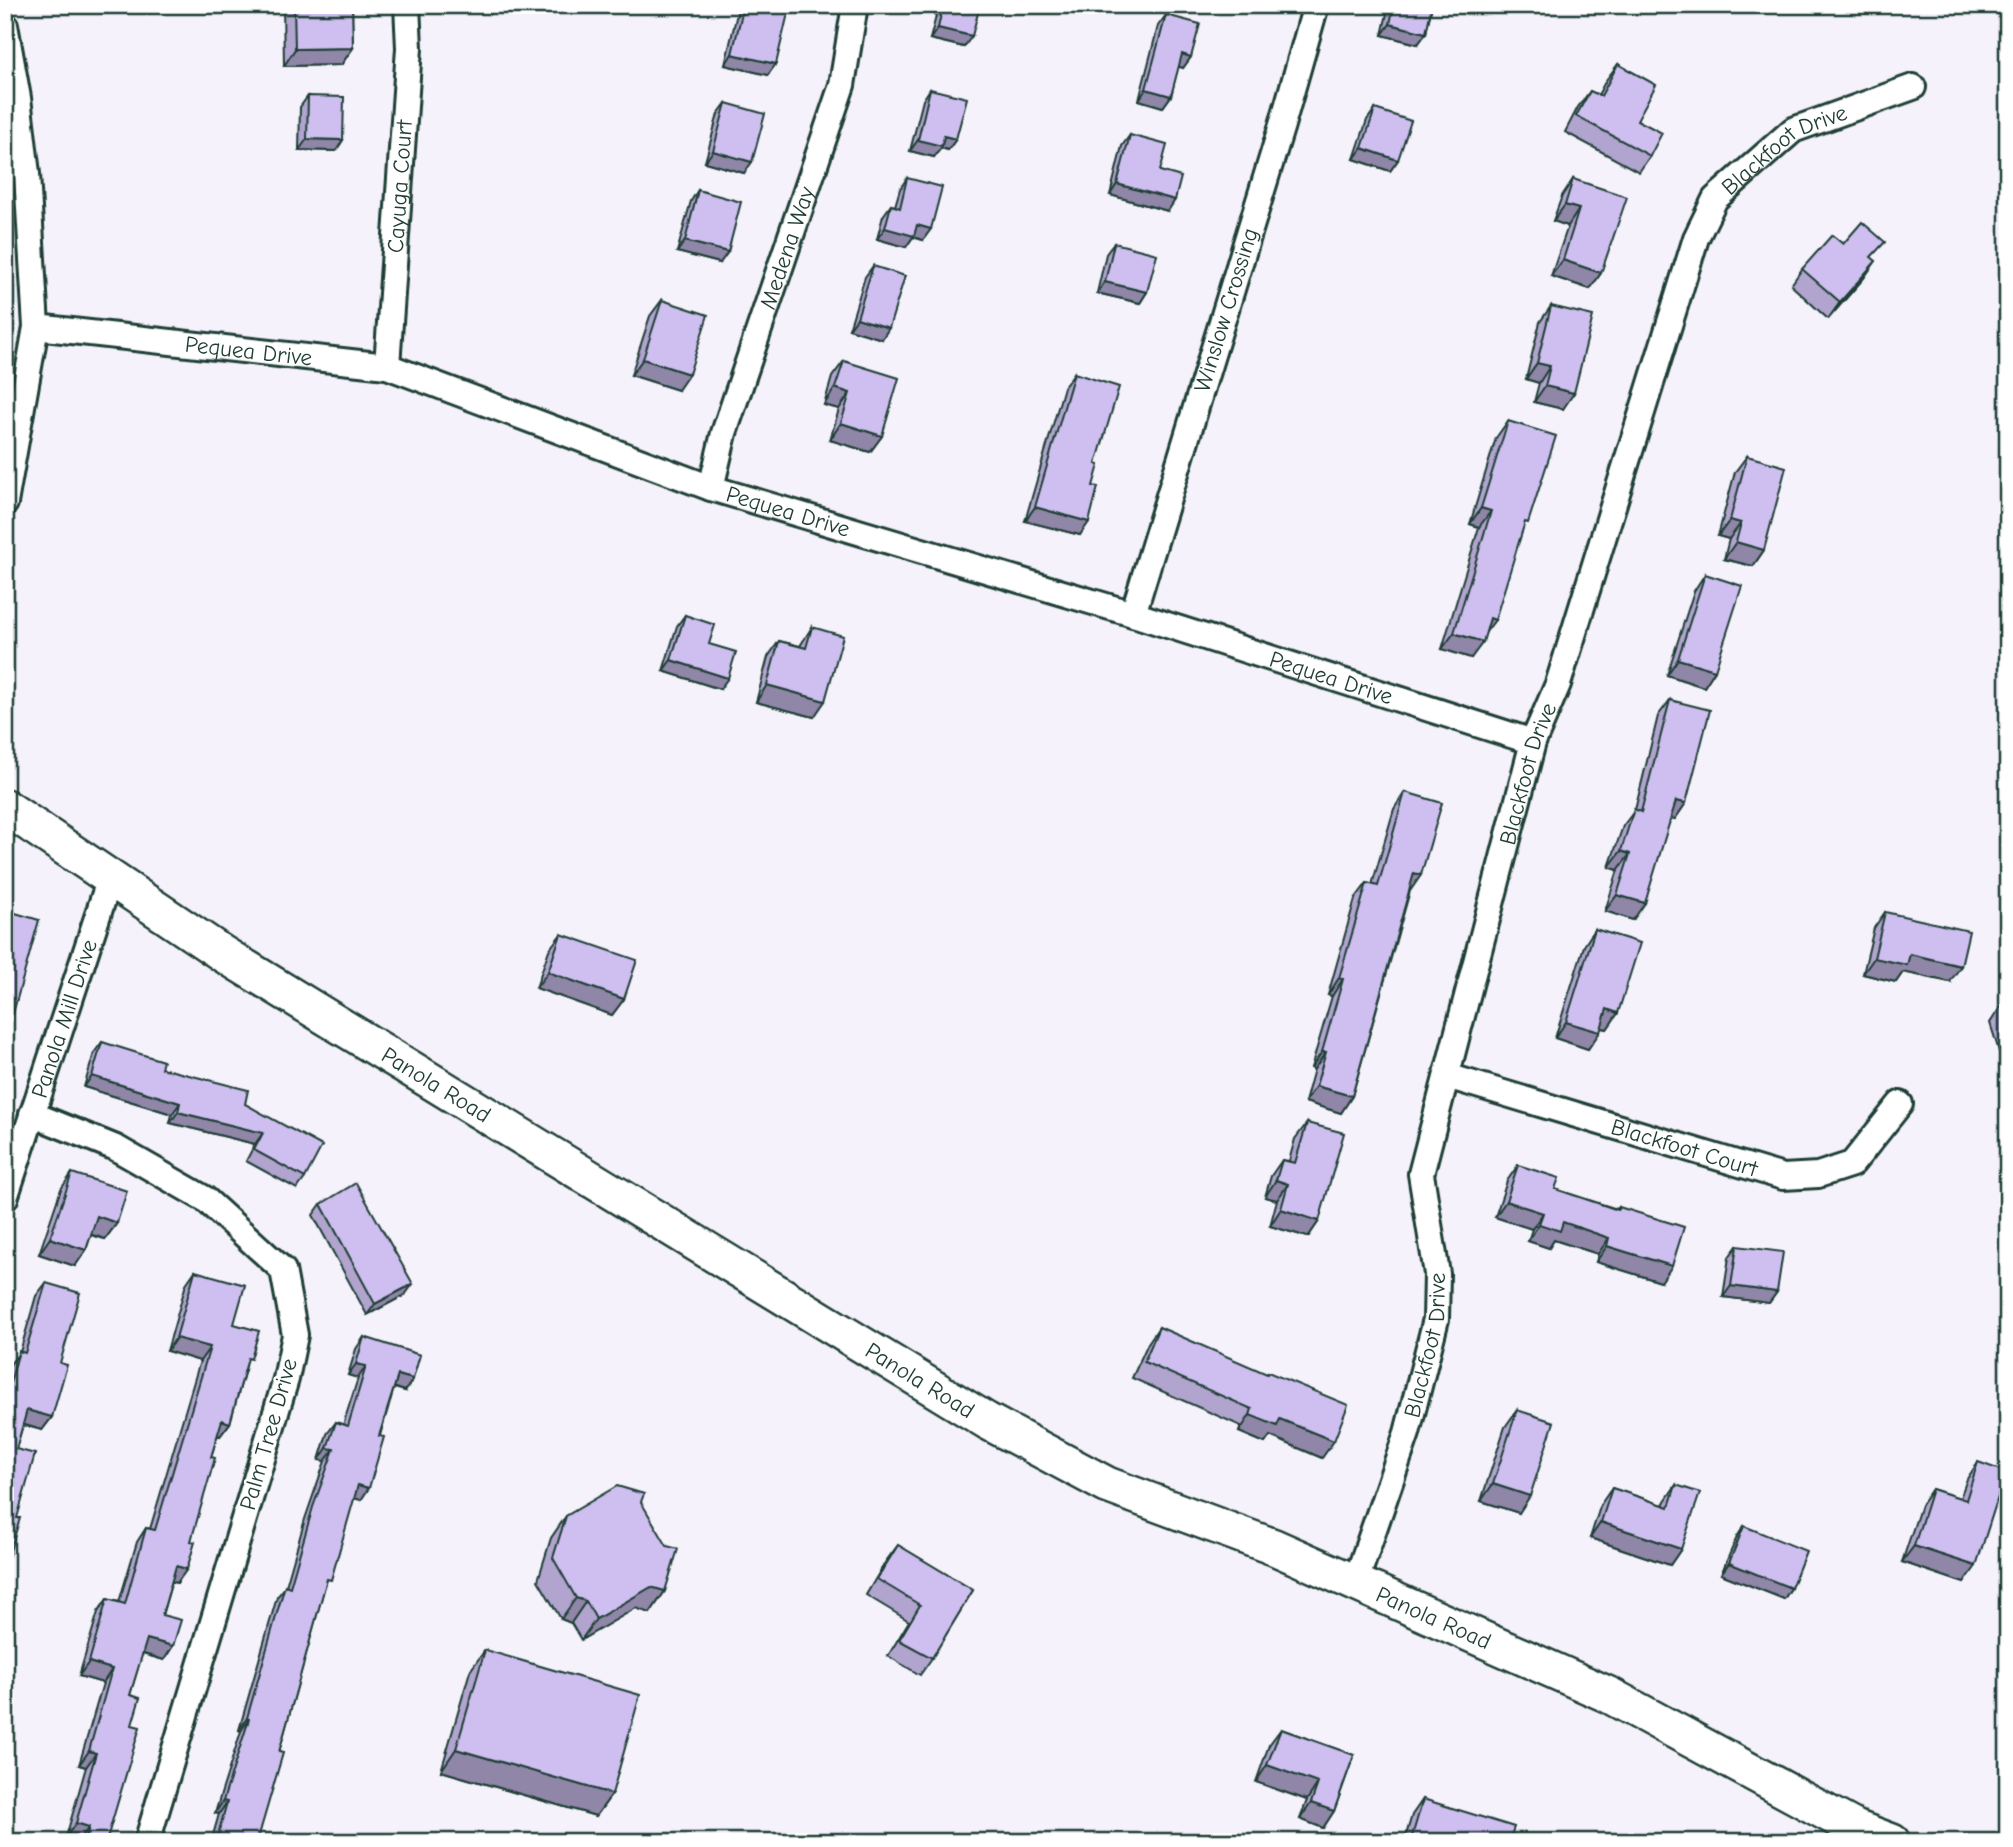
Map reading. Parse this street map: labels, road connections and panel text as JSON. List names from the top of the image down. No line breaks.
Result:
{"streets":{"main road":["Panola Road"],"street":["Blackfoot Drive","Cayuga Court","Medena Way","Winslow Crossing","Pequea Drive","Panola Mill Drive","Blackfoot Court","Palm Tree Drive"]},"crossings":[["Blackfoot Drive","Pequea Drive"],["Blackfoot Drive","Panola Road"],["Blackfoot Drive","Blackfoot Court"],["Cayuga Court","Pequea Drive"],["Medena Way","Pequea Drive"],["Winslow Crossing","Pequea Drive"],["Panola Mill Drive","Panola Road"],["Panola Mill Drive","Palm Tree Drive"]]}
